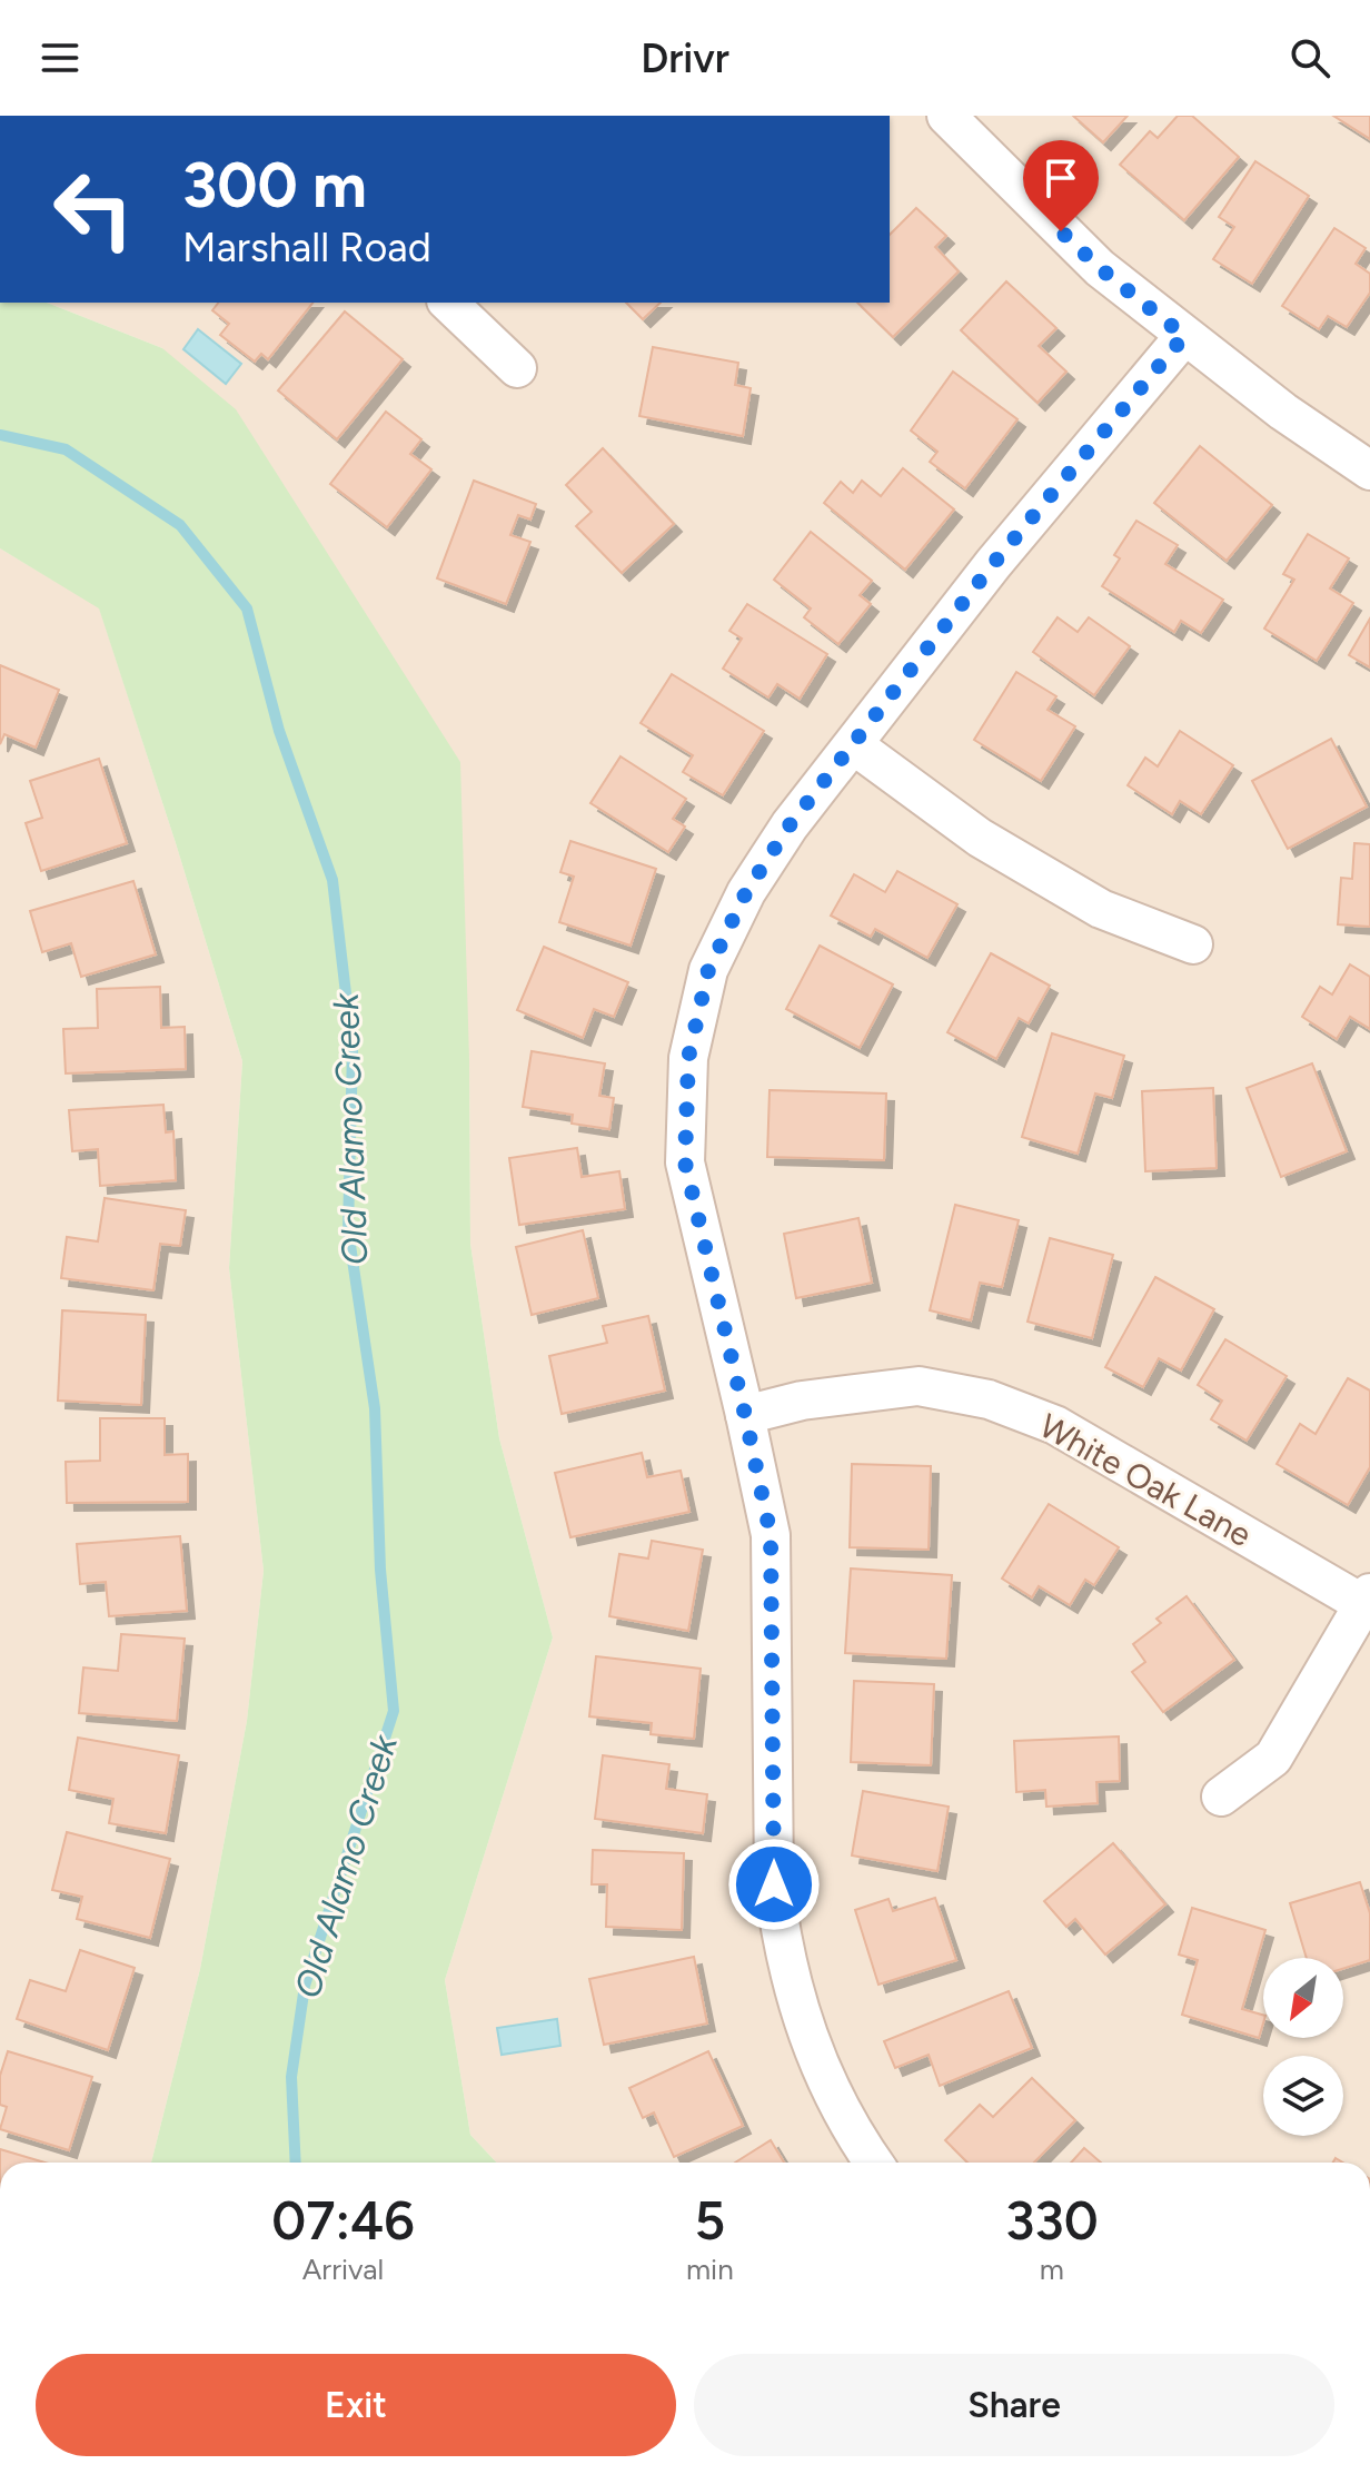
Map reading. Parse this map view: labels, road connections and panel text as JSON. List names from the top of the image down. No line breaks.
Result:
{"streets":{"street":["White Oak Lane"]},"water":["Old Alamo Creek"],"north":"bottom left","page":{"header":"Drivr","turn":["300 m","Marshall Road"],"eta":["07:46","Arrival","5","min","330","m"],"buttons":["Exit","Share"]}}
